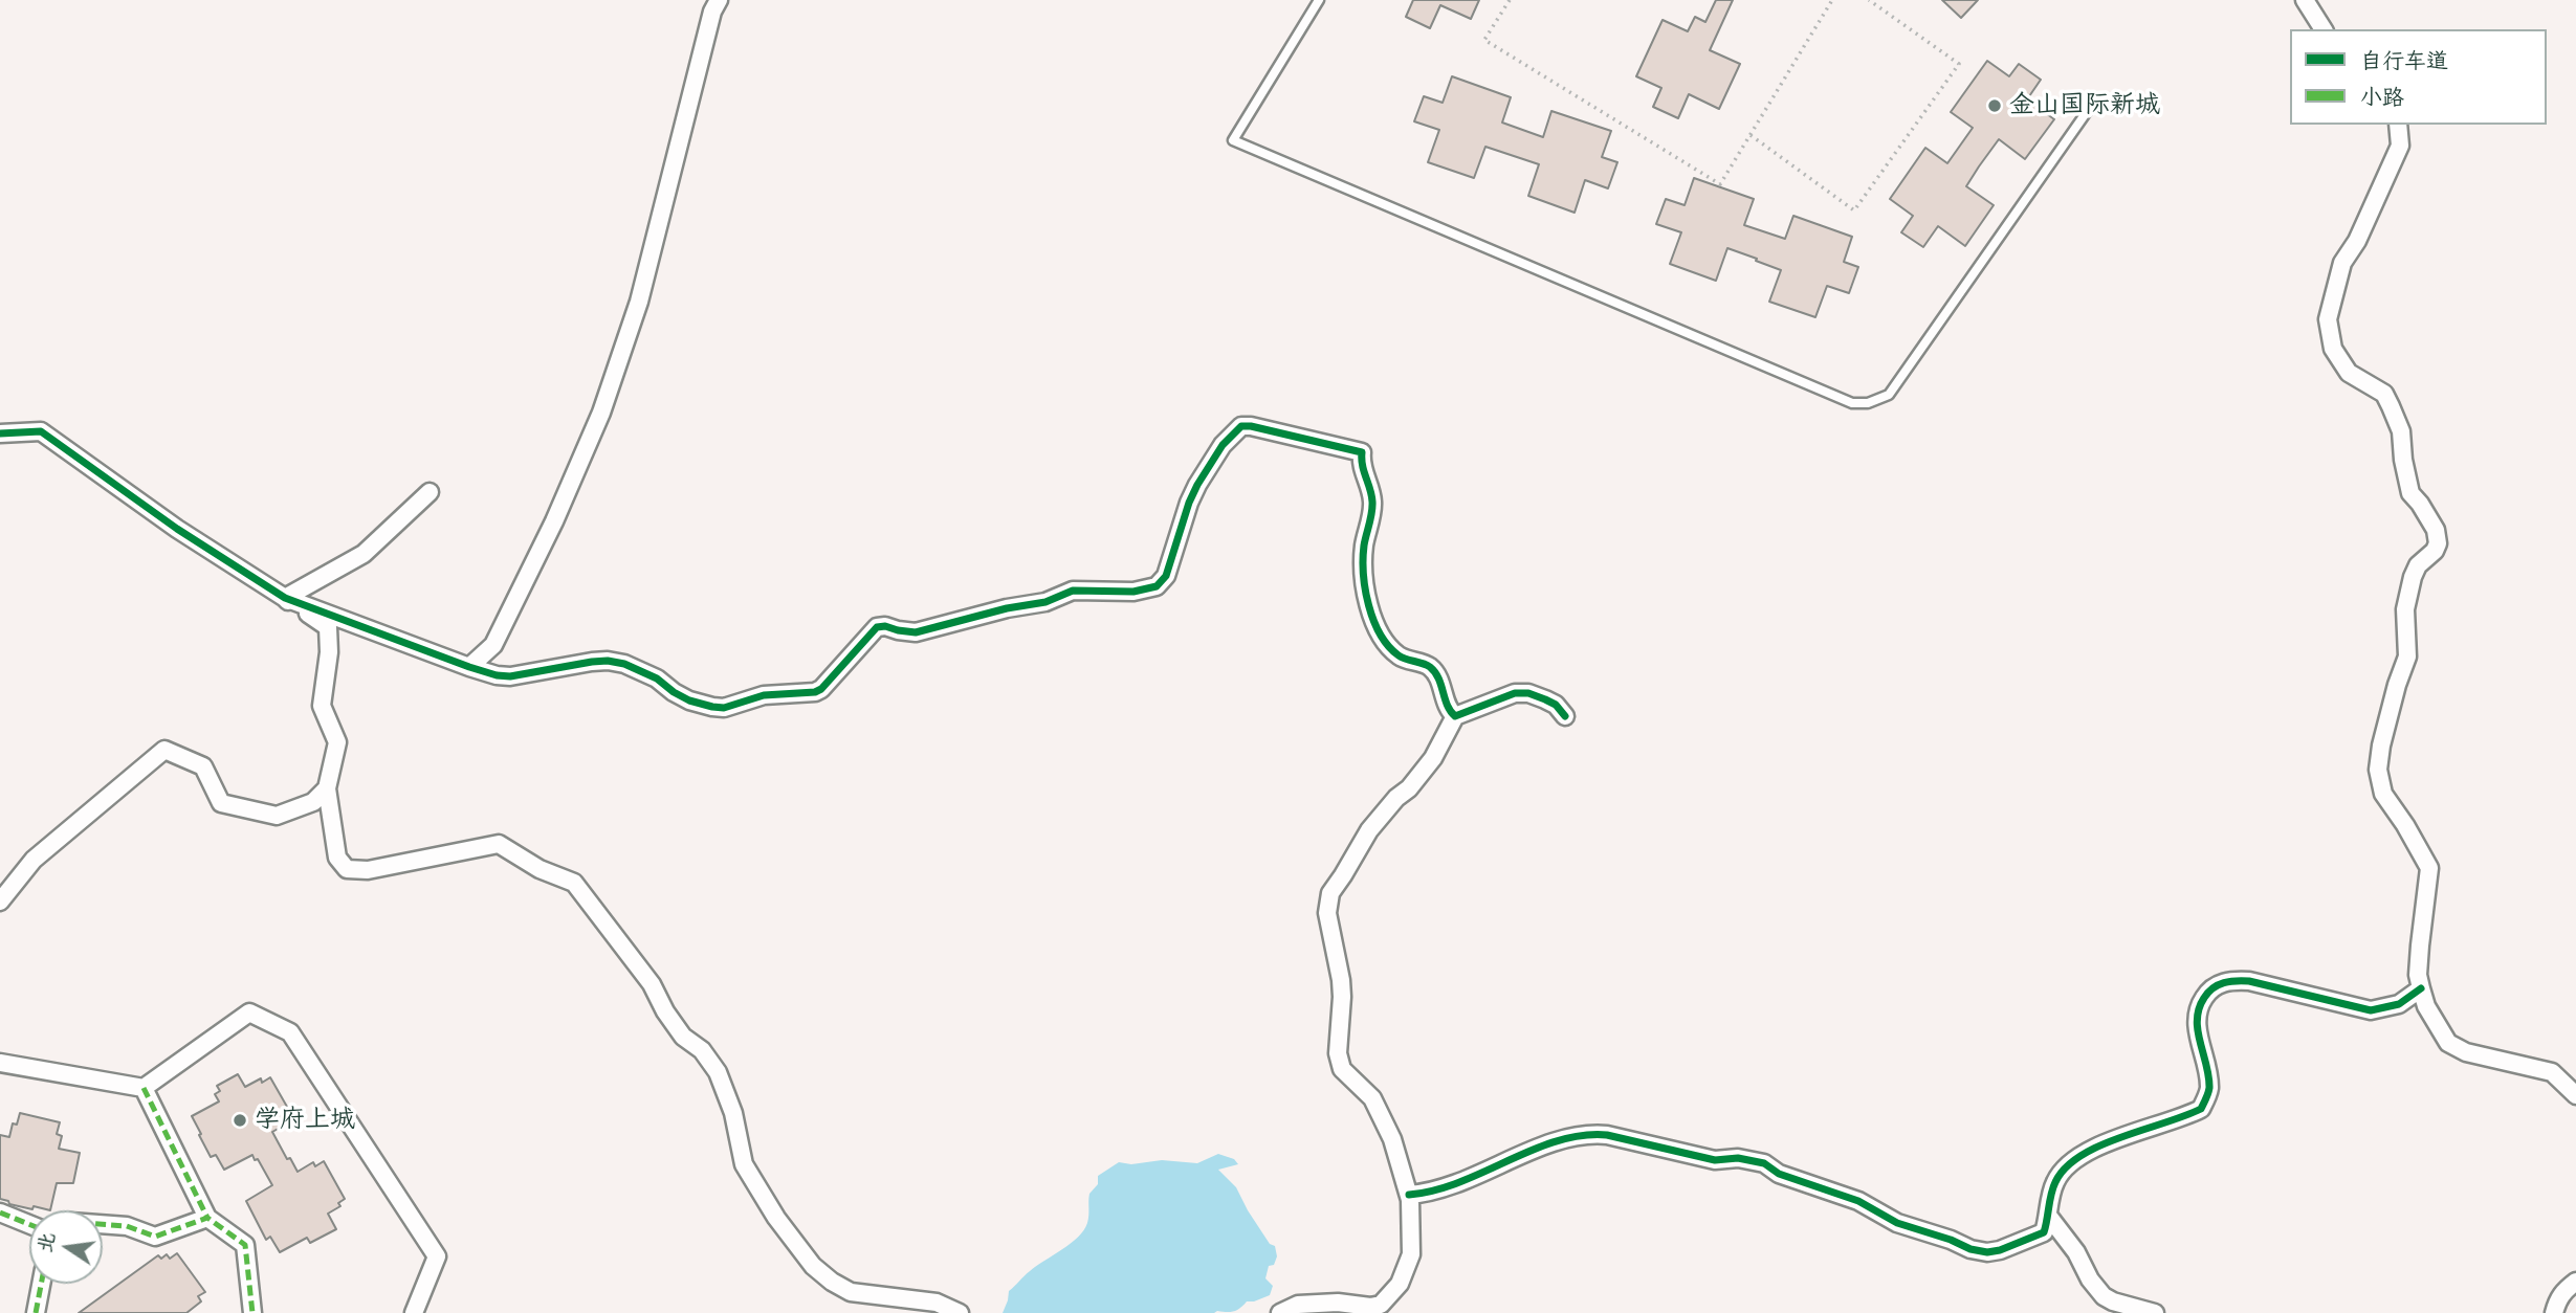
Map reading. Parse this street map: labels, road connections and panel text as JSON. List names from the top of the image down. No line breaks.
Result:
{"places":["金山国际新城","学府上城"],"legend":["自行车道","小路"],"north":"left"}
